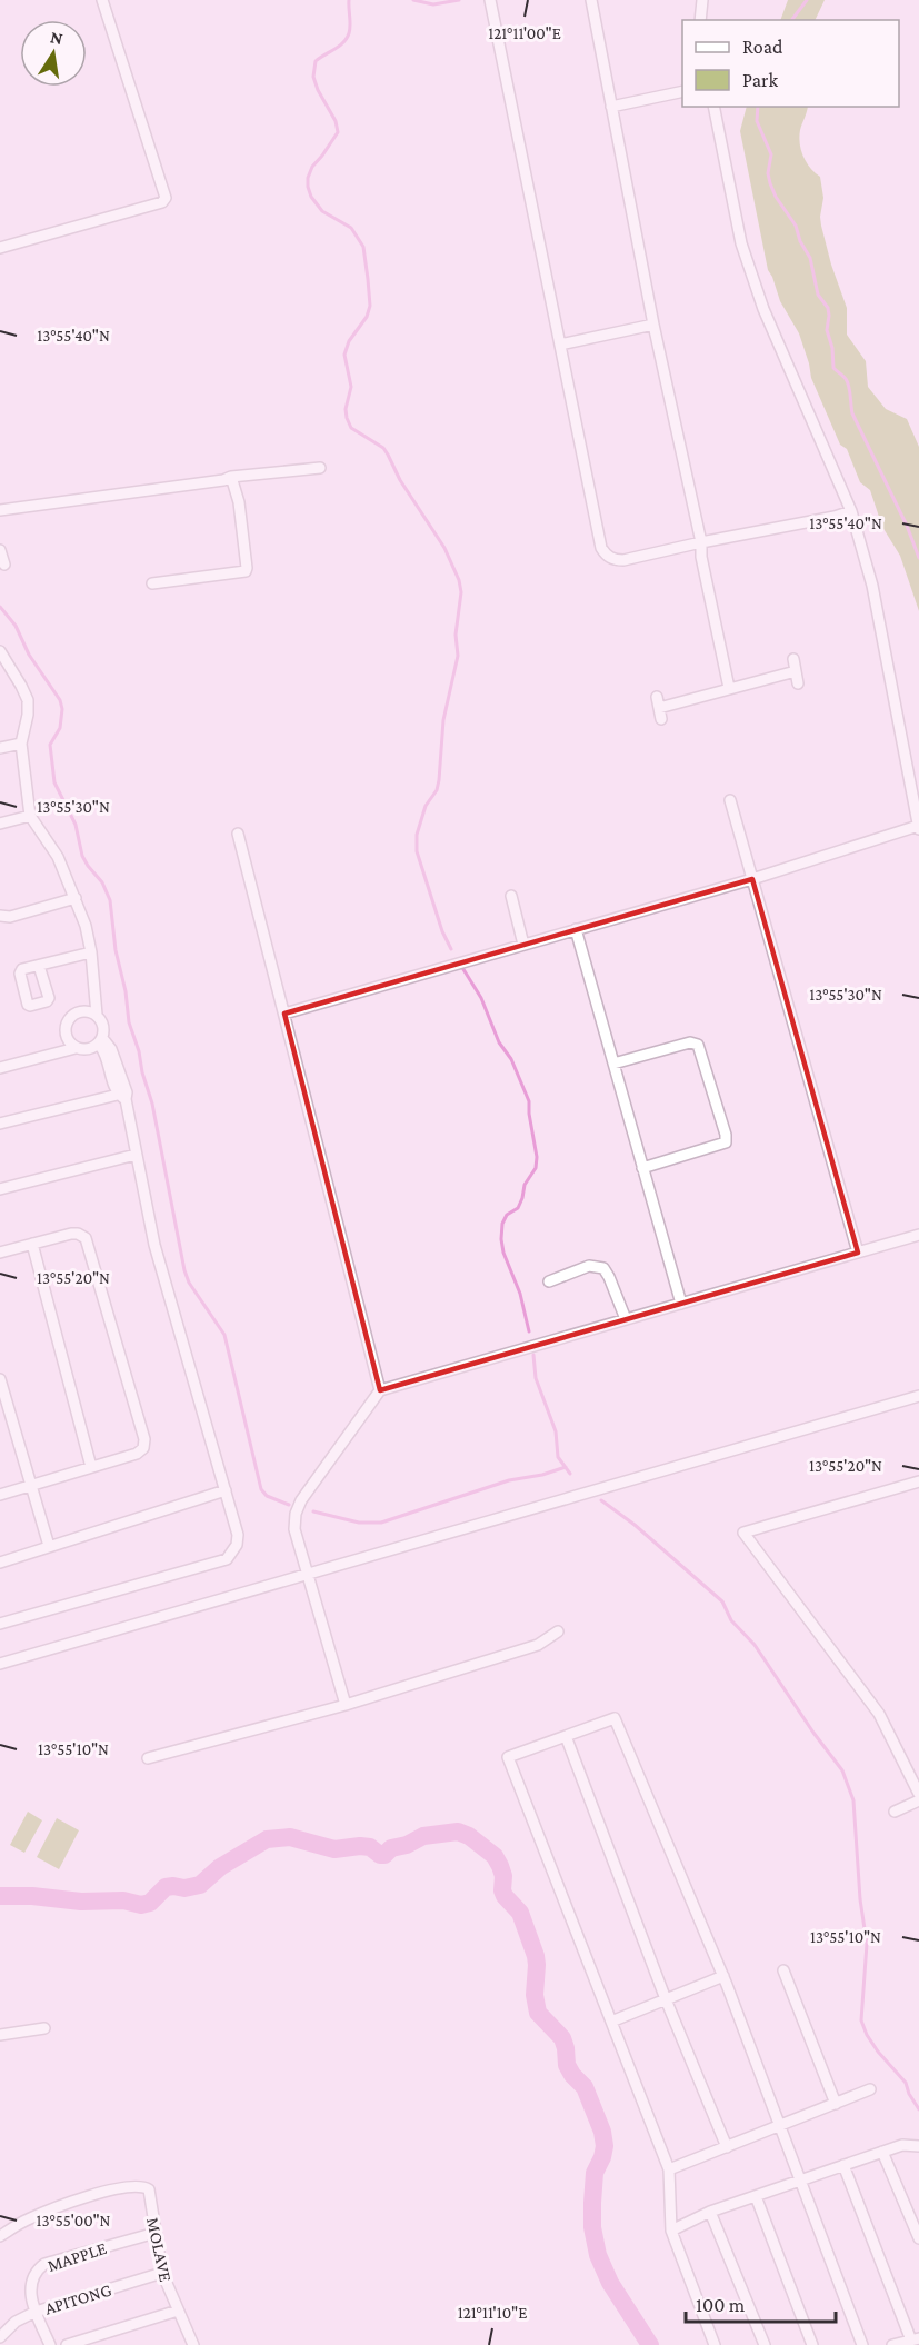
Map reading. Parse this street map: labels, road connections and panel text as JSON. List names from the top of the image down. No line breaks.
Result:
{"streets":{"street":["MOLAVE","MAPPLE","APITONG"]},"crossings":[["MOLAVE","MAPPLE"],["MOLAVE","APITONG"],["MAPPLE","APITONG"]],"legend":["Road","Park"],"scale_bar":"100 m","north":"top","coordinates":["121°11'00\"E","13°55'40\"N","13°55'30\"N","13°55'20\"N","13°55'10\"N","13°55'00\"N","121°11'10\"E"]}
